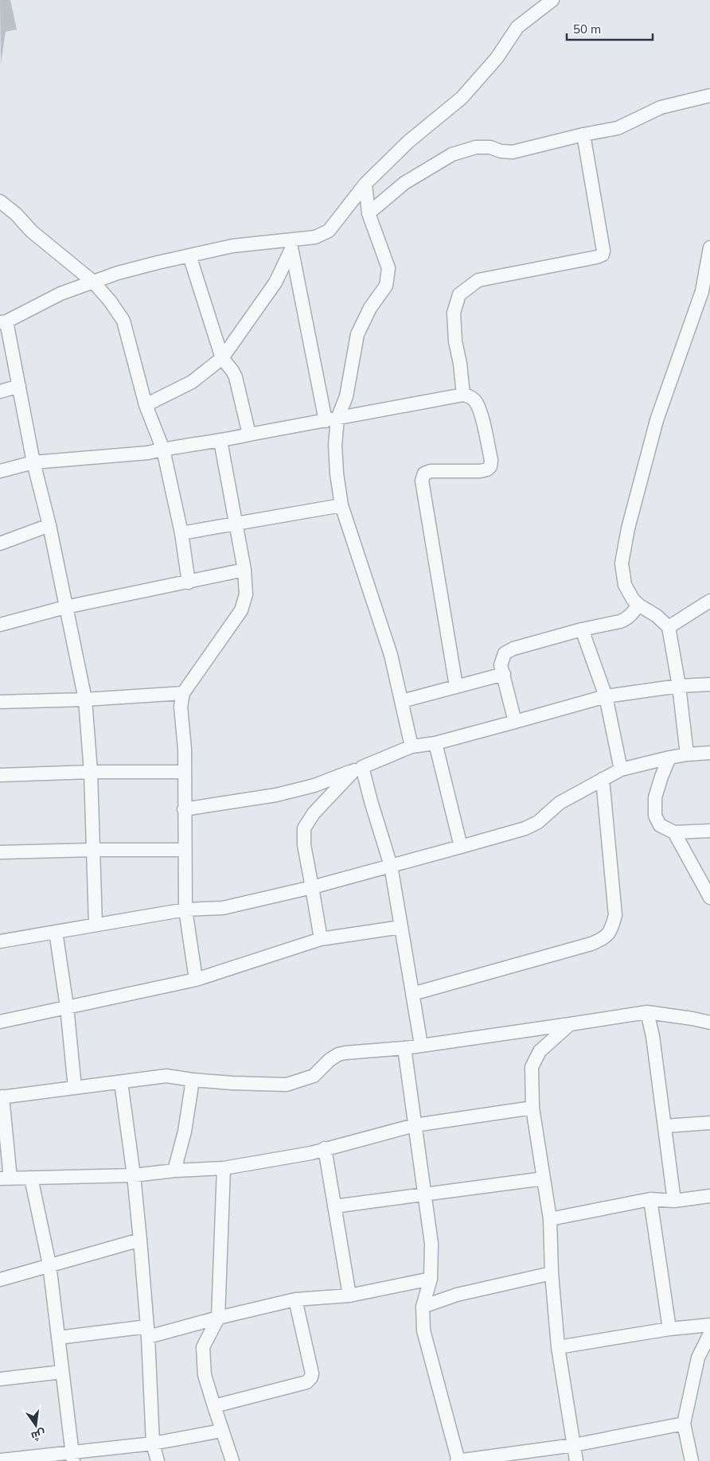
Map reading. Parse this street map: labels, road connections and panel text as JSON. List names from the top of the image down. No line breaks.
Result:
{"scale_bar":"50 m","north":"bottom"}
